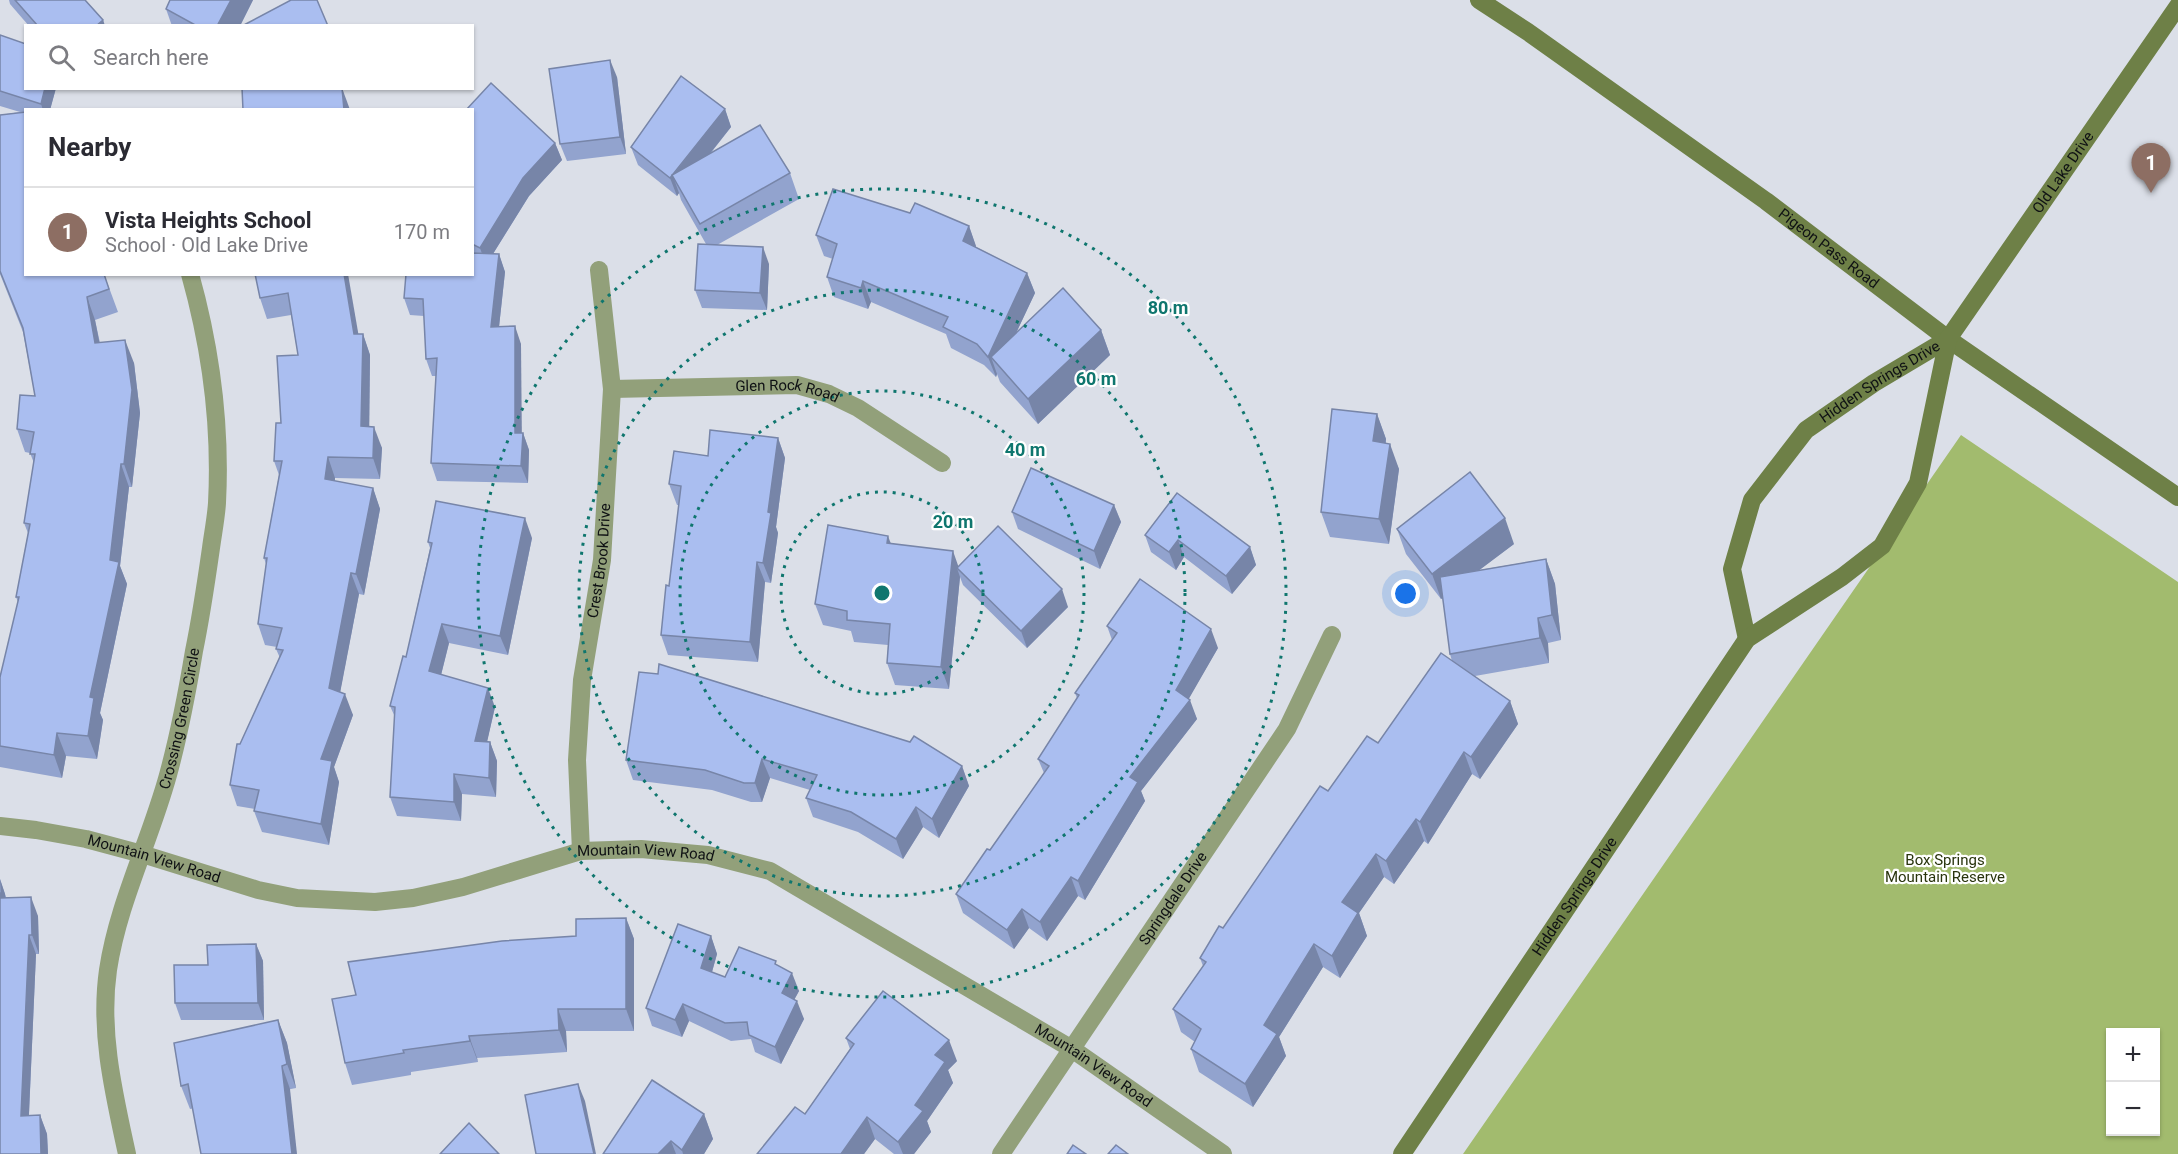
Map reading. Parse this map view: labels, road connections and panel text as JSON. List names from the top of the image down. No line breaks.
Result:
{"streets":{"street":["Old Lake Drive","Pigeon Pass Road","Hidden Springs Drive","Glen Rock Road","Crest Brook Drive","Crossing Green Circle","Mountain View Road","Springdale Drive"]},"crossings":[["Old Lake Drive","Pigeon Pass Road"],["Old Lake Drive","Hidden Springs Drive"],["Pigeon Pass Road","Hidden Springs Drive"],["Glen Rock Road","Crest Brook Drive"],["Crest Brook Drive","Mountain View Road"],["Crossing Green Circle","Mountain View Road"],["Mountain View Road","Springdale Drive"]],"parks":["Box Springs Mountain Reserve"],"page":{"search":"Search here","heading":"Nearby","pins":"1","list":[{"mark":"1","name":"Vista Heights School","note":"School · Old Lake Drive","value":"170 m"}],"map_buttons":["+","−"]},"rings":["80 m","60 m","40 m","20 m"]}
